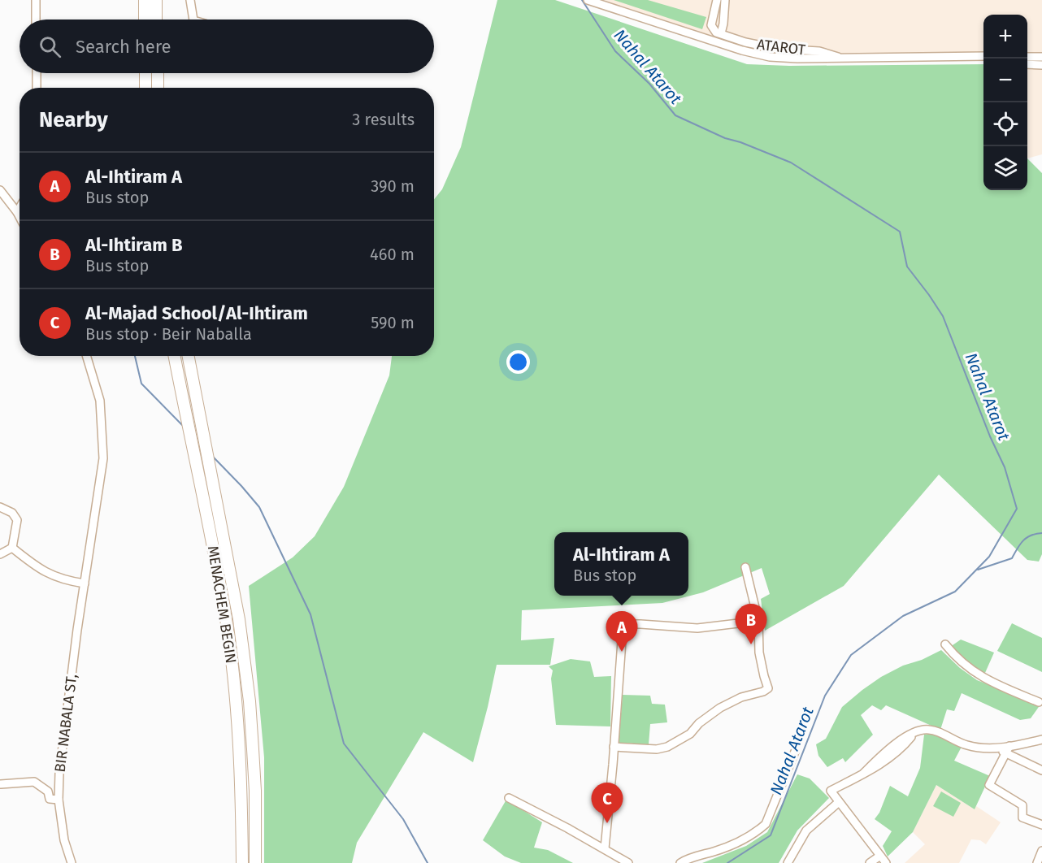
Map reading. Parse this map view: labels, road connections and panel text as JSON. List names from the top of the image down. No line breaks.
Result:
{"streets":{"highway":["MENACHEM BEGIN"],"street":["ATAROT","BIR NABALA ST,"]},"water":["Nahal Atarot"],"page":{"map_buttons":["+","−"],"search":"Search here","heading":["Nearby","3 results"],"list":[{"mark":"A","name":"Al-Ihtiram A","note":"Bus stop","value":"390 m"},{"mark":"B","name":"Al-Ihtiram B","note":"Bus stop","value":"460 m"},{"mark":"C","name":"Al-Majad School/Al-Ihtiram","note":"Bus stop · Beir Naballa","value":"590 m"}],"popup":["Al-Ihtiram A","Bus stop"],"pins":["B","A","C"]}}
